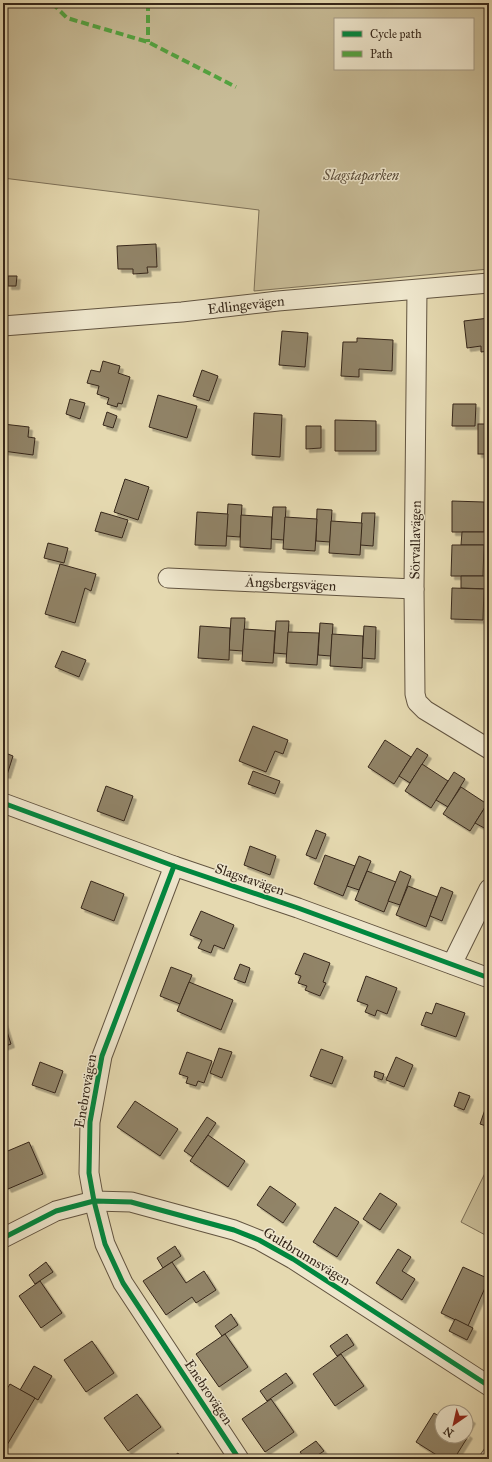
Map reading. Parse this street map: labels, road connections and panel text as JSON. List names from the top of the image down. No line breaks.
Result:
{"streets":{"street":["Edlingevägen","Sörvallavägen","Ängsbergsvägen","Slagstavägen","Enebrovägen","Gultbrunnsvägen"]},"crossings":[["Edlingevägen","Sörvallavägen"],["Sörvallavägen","Ängsbergsvägen"],["Slagstavägen","Enebrovägen"],["Enebrovägen","Gultbrunnsvägen"]],"parks":["Slagstaparken"],"legend":["Cycle path","Path"],"north":"bottom left"}
